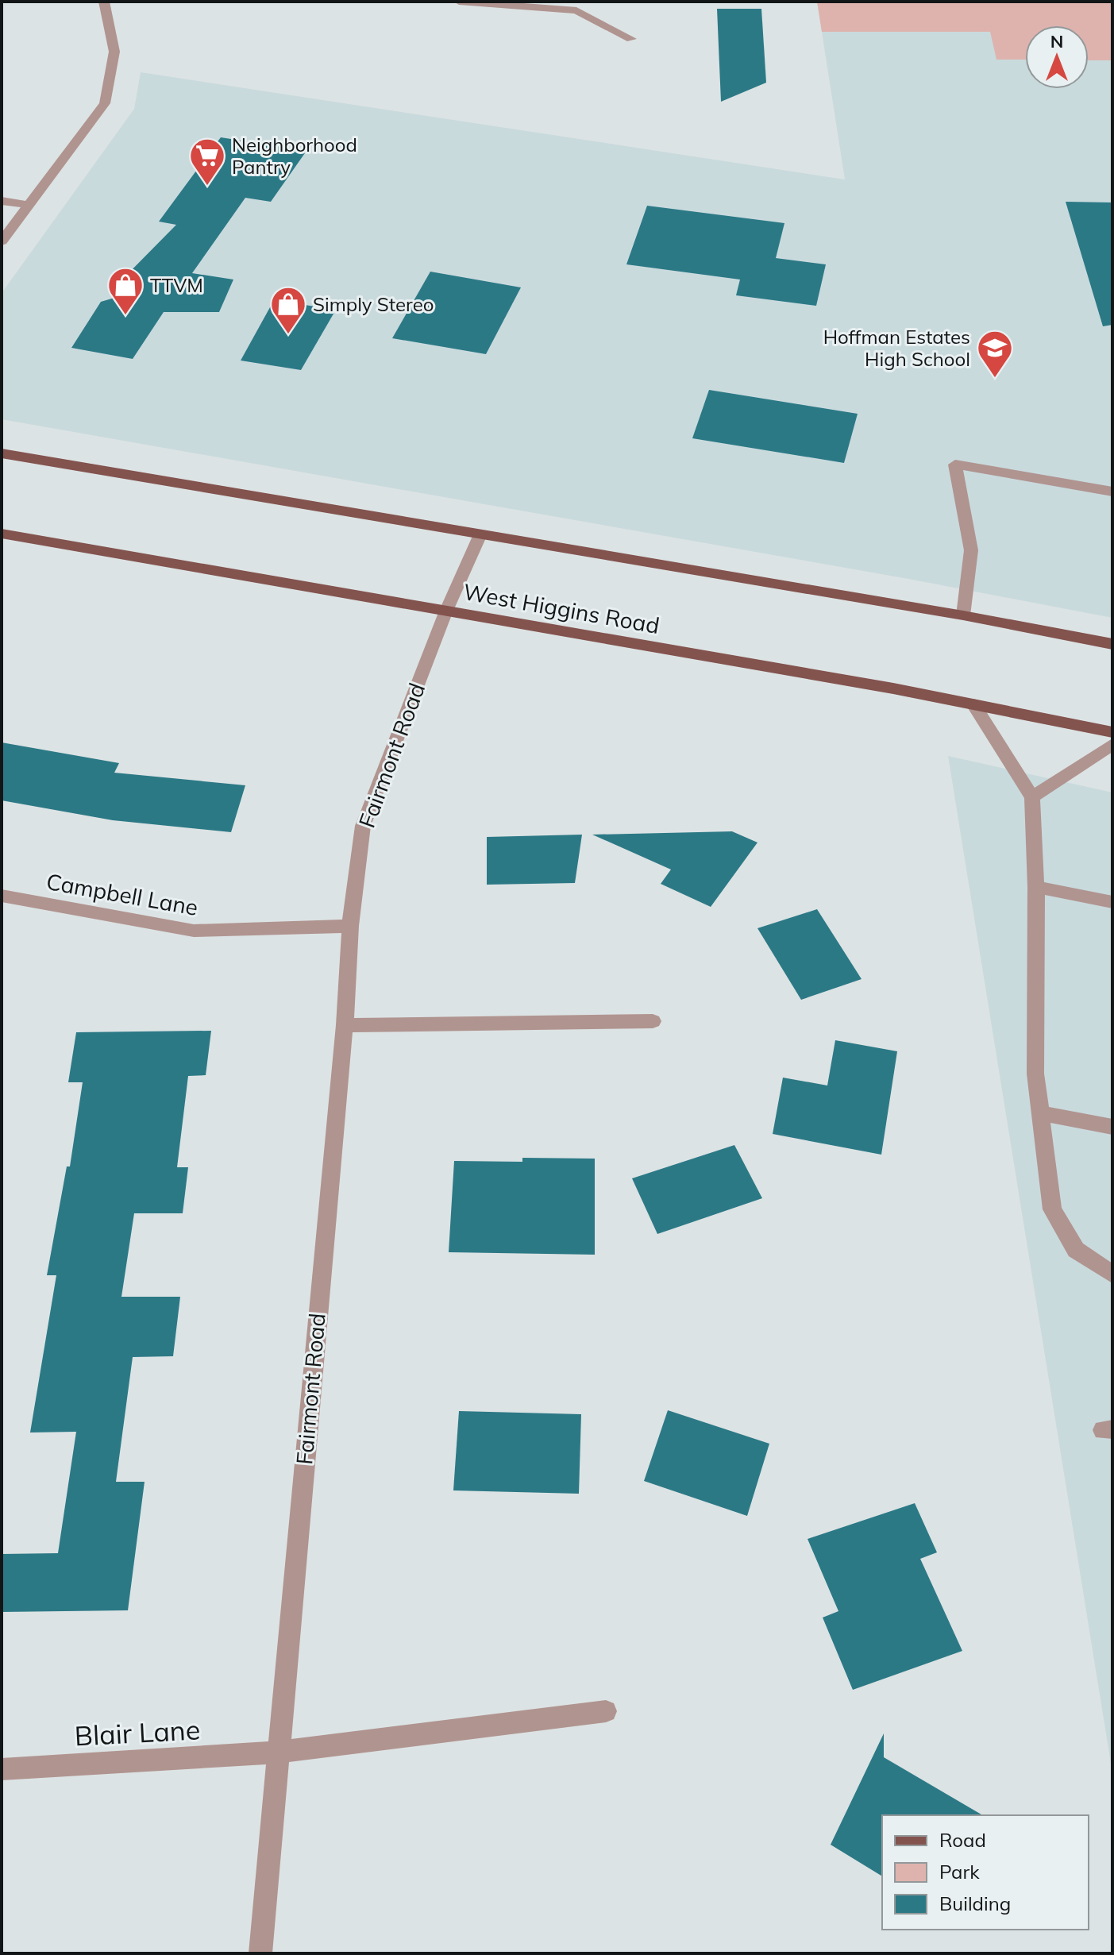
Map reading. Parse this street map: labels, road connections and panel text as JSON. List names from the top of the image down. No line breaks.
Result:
{"streets":{"main road":["West Higgins Road"],"street":["Fairmont Road","Campbell Lane","Blair Lane"]},"crossings":[["West Higgins Road","Fairmont Road"],["Fairmont Road","Campbell Lane"],["Fairmont Road","Blair Lane"]],"places":{"supermarket":["Neighborhood Pantry"],"shop":["TTVM","Simply Stereo"],"school or university":["Hoffman Estates High School"]},"legend":["Road","Park","Building"],"north":"top"}
